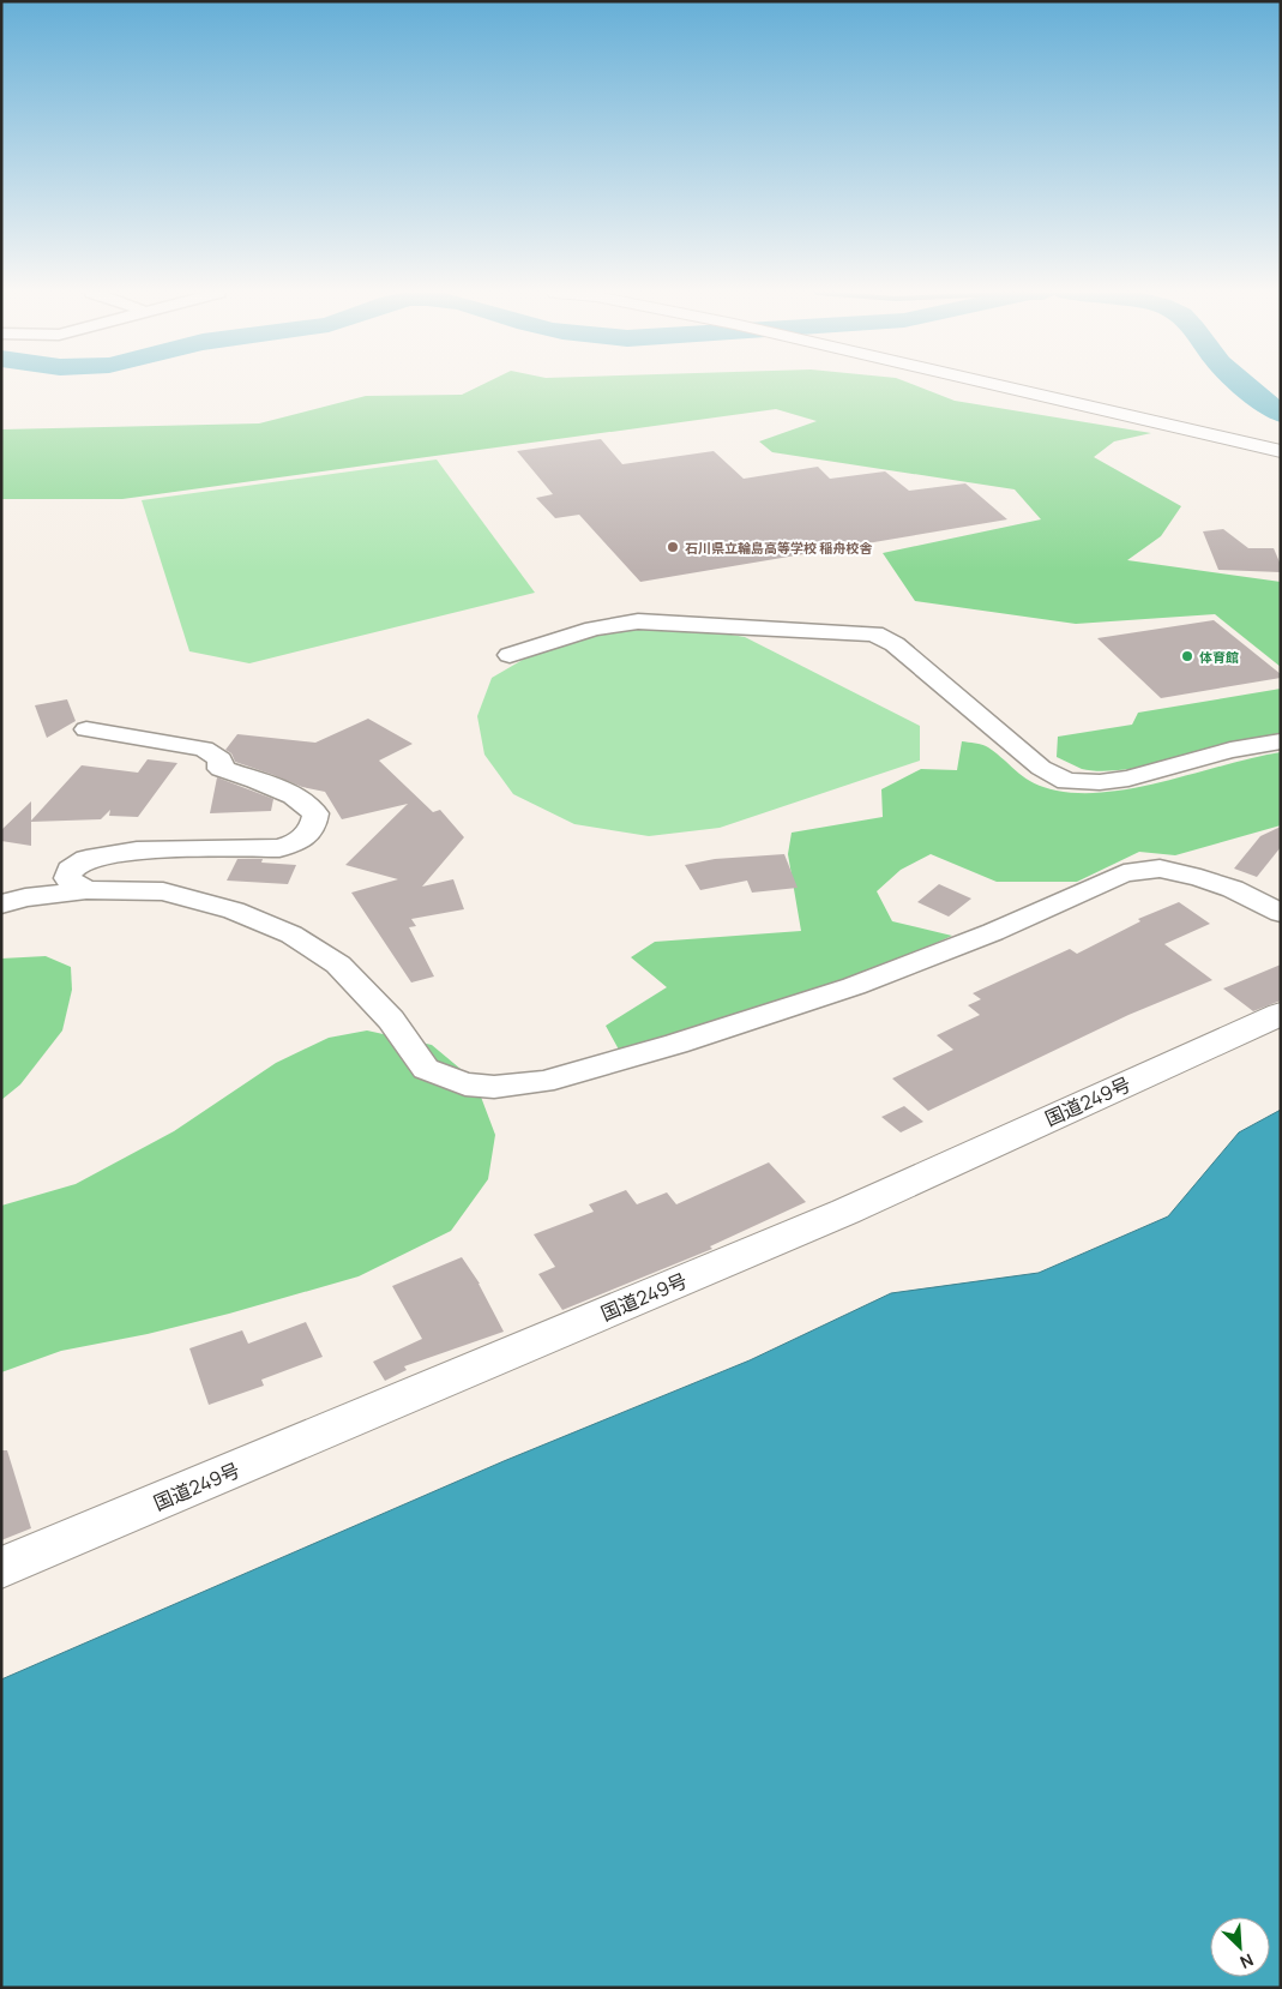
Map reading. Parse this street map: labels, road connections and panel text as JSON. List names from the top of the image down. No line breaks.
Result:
{"streets":{"main road":["国道249号"]},"places":["石川県立輪島高等学校 稲舟校舎","体育館"],"north":"bottom right"}
